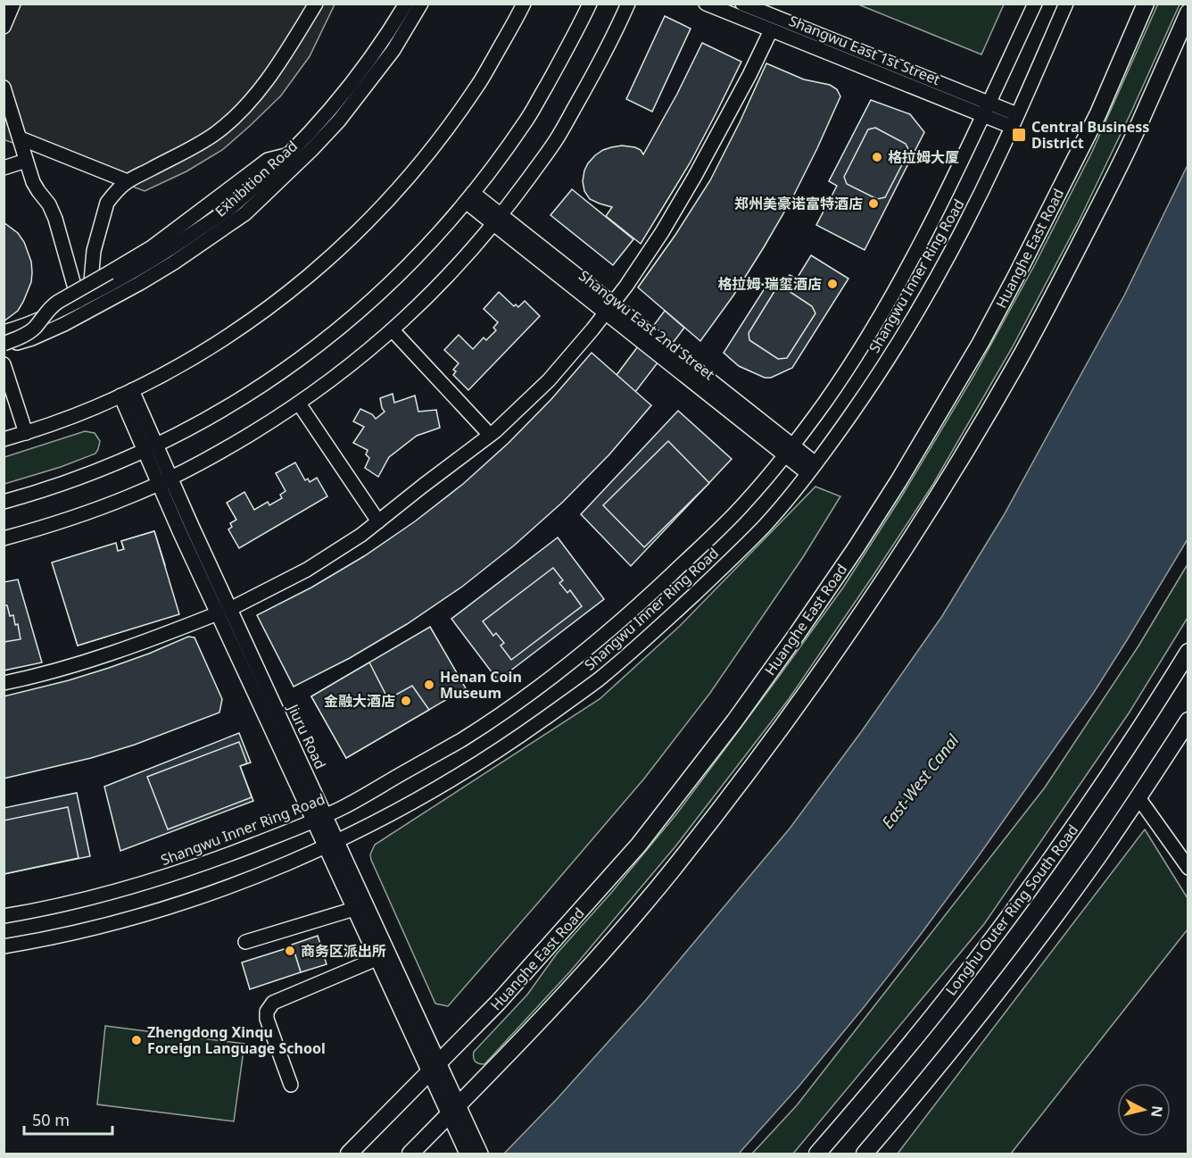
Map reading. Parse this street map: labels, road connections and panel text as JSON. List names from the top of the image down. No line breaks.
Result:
{"streets":{"main road":["Huanghe East Road","Longhu Outer Ring South Road"],"street":["Shangwu East 1st Street","Exhibition Road","Shangwu Inner Ring Road","Shangwu East 2nd Street","Jiuru Road"]},"crossings":[["Shangwu East 1st Street","Shangwu Inner Ring Road"],["Huanghe East Road","Jiuru Road"],["Shangwu Inner Ring Road","Shangwu East 2nd Street"],["Shangwu Inner Ring Road","Jiuru Road"]],"water":["East-West Canal"],"places":{"transit":["Central Business District"],"other":["格拉姆大厦","郑州美豪诺富特酒店","格拉姆·瑞玺酒店","Henan Coin Museum","金融大酒店","商务区派出所","Zhengdong Xinqu Foreign Language School"]},"scale_bar":"50 m","north":"right"}
